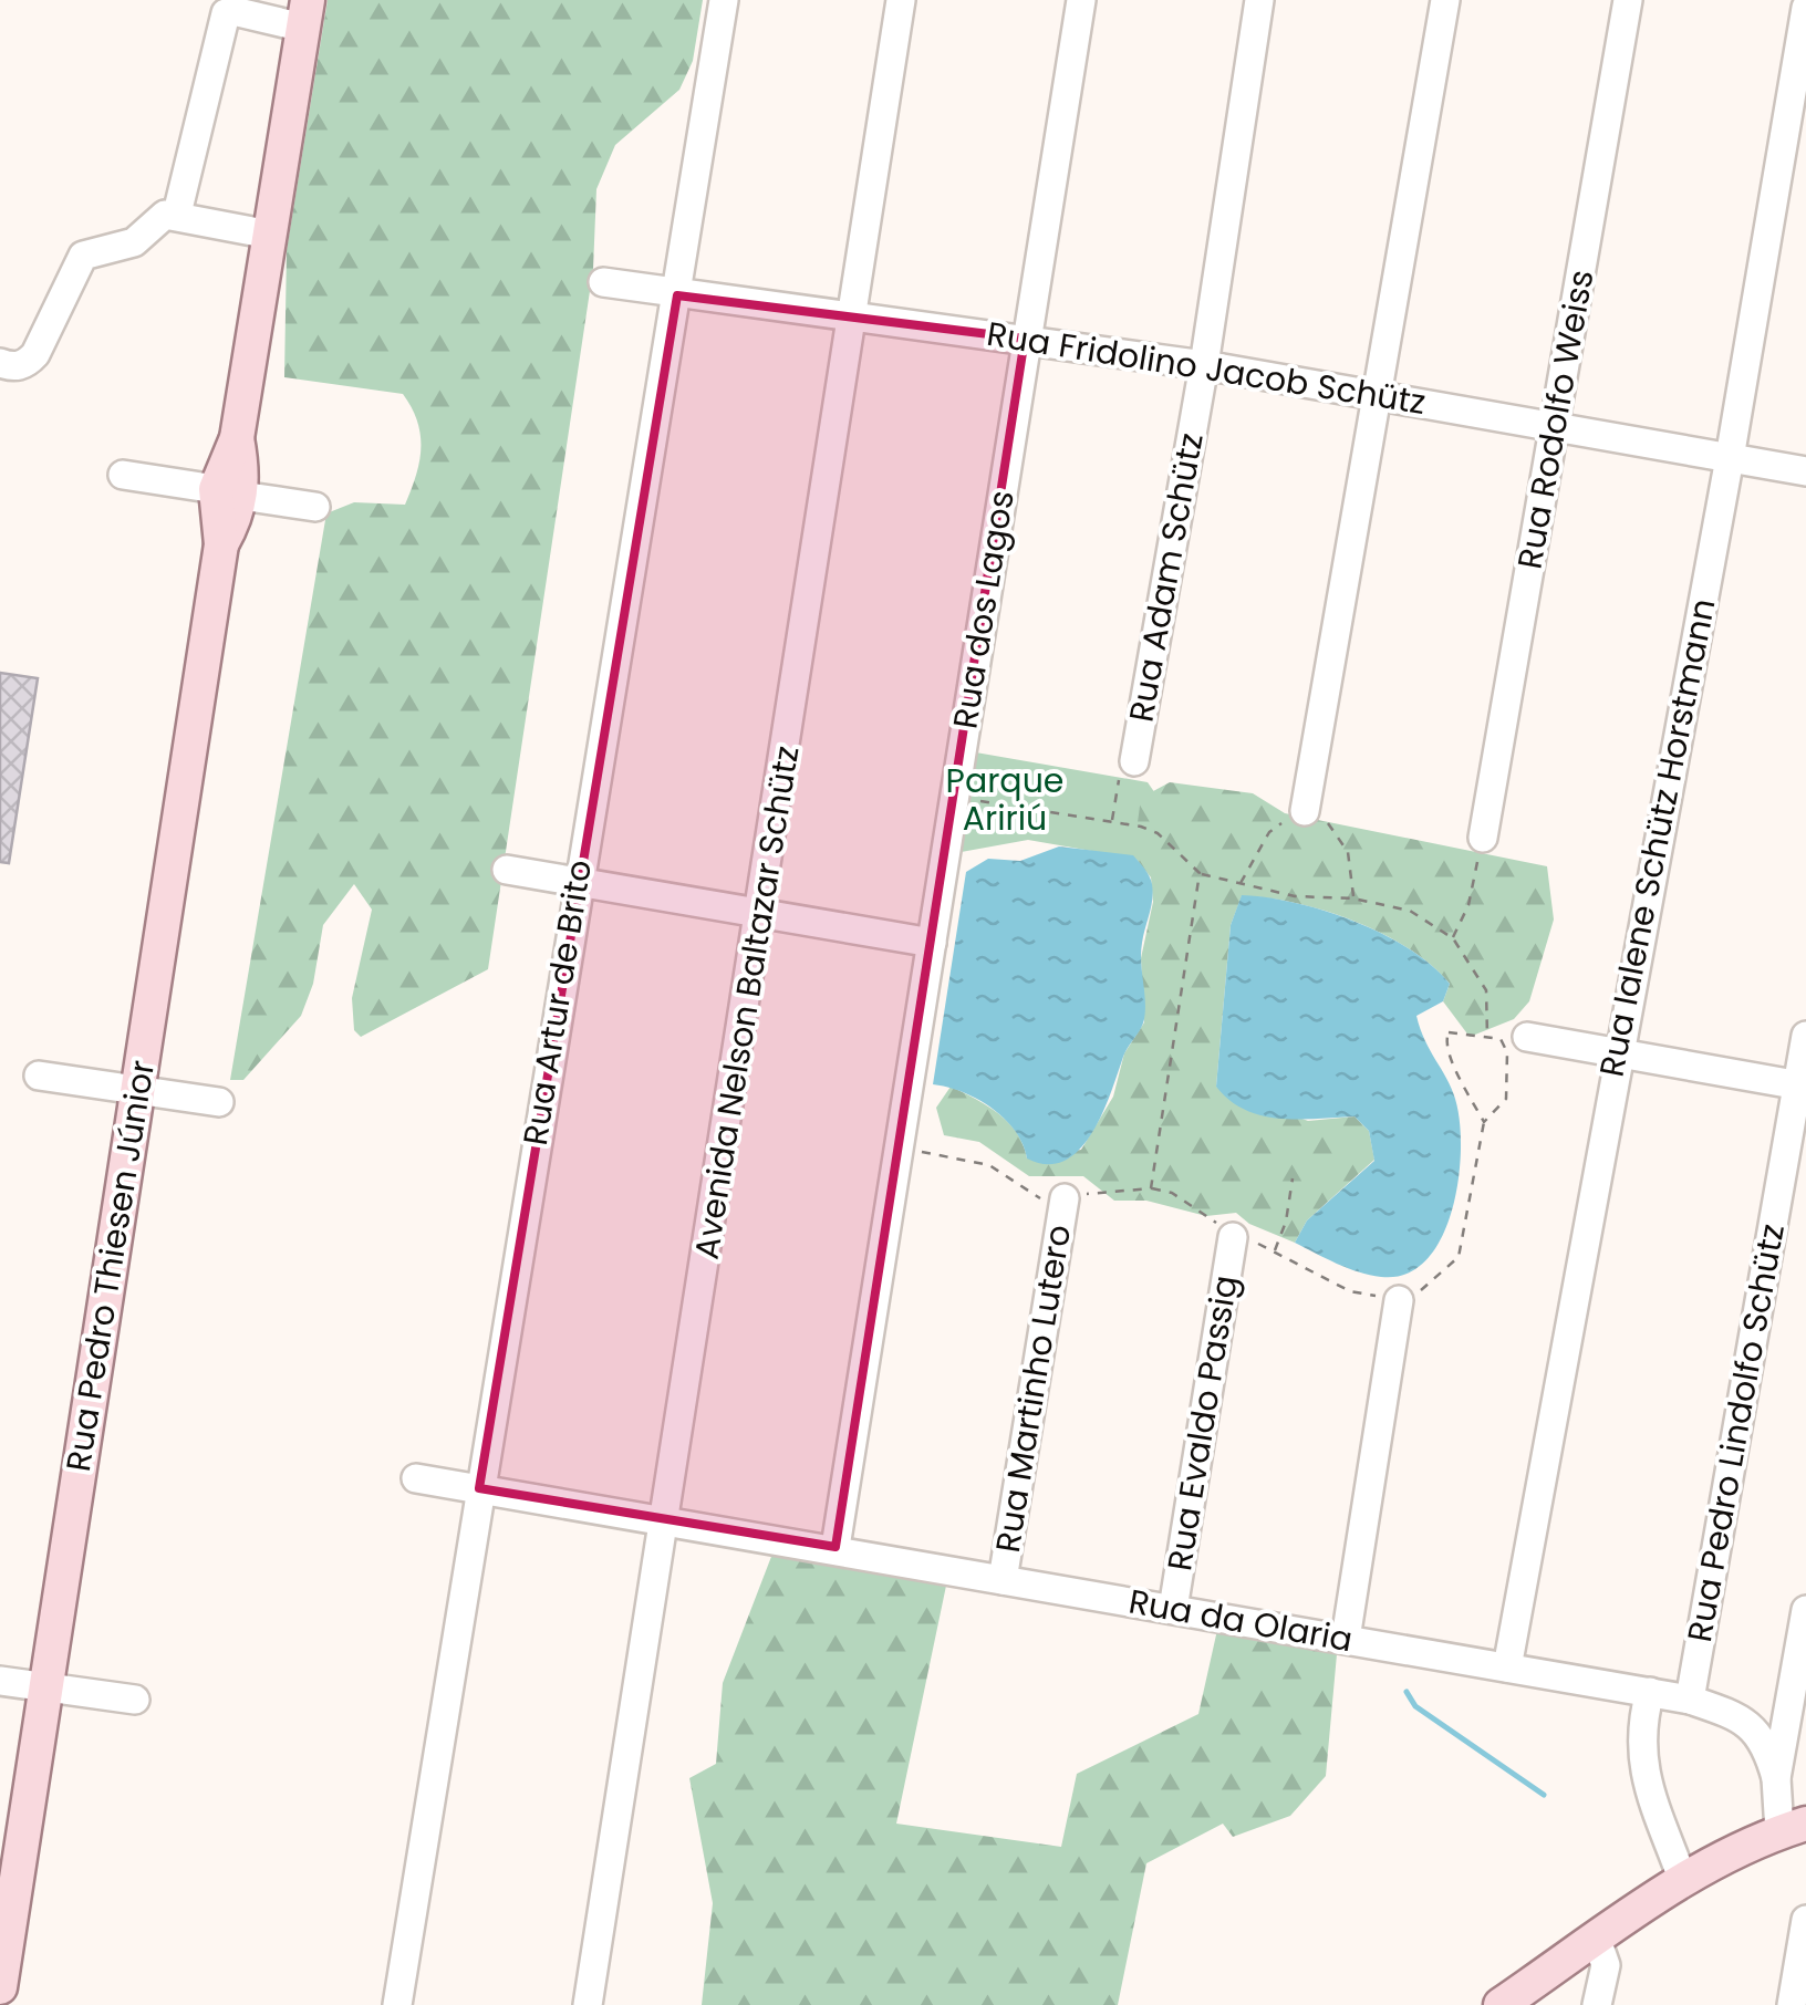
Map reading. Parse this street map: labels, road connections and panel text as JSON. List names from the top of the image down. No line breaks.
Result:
{"streets":{"main road":["Rua Pedro Thiesen Júnior"],"street":["Rua Fridolino Jacob Schütz","Rua Rodolfo Weiss","Rua Adam Schütz","Rua dos Lagos","Rua Ialene Schütz Horstmann","Rua Artur de Brito","Avenida Nelson Baltazar Schütz","Rua Martinho Lutero","Rua Evaldo Passig","Rua Pedro Lindolfo Schütz","Rua da Olaria"]},"crossings":[["Rua Fridolino Jacob Schütz","Rua Rodolfo Weiss"],["Rua Fridolino Jacob Schütz","Rua Adam Schütz"],["Rua Fridolino Jacob Schütz","Rua dos Lagos"],["Rua Fridolino Jacob Schütz","Rua Ialene Schütz Horstmann"],["Rua Fridolino Jacob Schütz","Rua Artur de Brito"],["Rua Fridolino Jacob Schütz","Avenida Nelson Baltazar Schütz"],["Rua dos Lagos","Rua da Olaria"],["Rua Ialene Schütz Horstmann","Rua da Olaria"],["Rua Artur de Brito","Rua da Olaria"],["Avenida Nelson Baltazar Schütz","Rua da Olaria"],["Rua Martinho Lutero","Rua da Olaria"],["Rua Evaldo Passig","Rua da Olaria"],["Rua Pedro Lindolfo Schütz","Rua da Olaria"]],"parks":["Parque Aririú"]}
